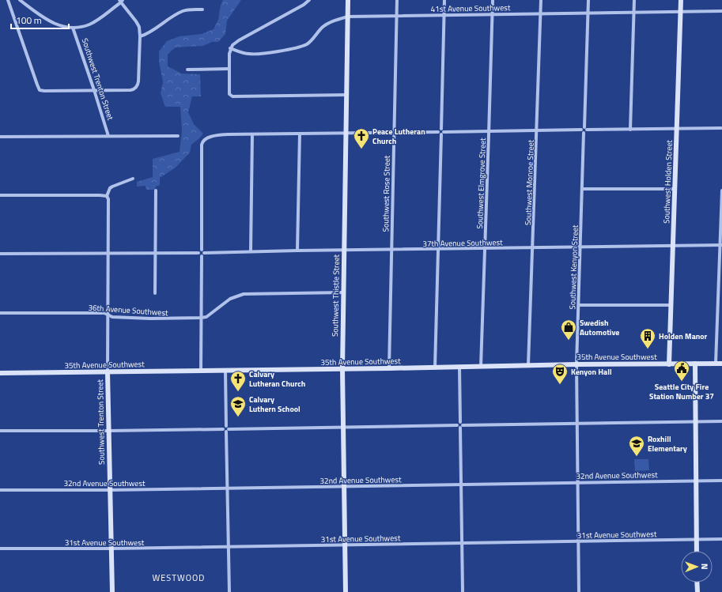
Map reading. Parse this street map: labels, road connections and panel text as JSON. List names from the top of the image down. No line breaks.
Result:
{"streets":{"main road":["Southwest Trenton Street","Southwest Holden Street","Southwest Thistle Street","35th Avenue Southwest"],"street":["41st Avenue Southwest","Southwest Monroe Street","Southwest Elmgrove Street","Southwest Rose Street","37th Avenue Southwest","Southwest Kenyon Street","36th Avenue Southwest","32nd Avenue Southwest","31st Avenue Southwest"]},"crossings":[["41st Avenue Southwest","Southwest Holden Street"],["41st Avenue Southwest","Southwest Monroe Street"],["41st Avenue Southwest","Southwest Elmgrove Street"],["41st Avenue Southwest","Southwest Rose Street"],["41st Avenue Southwest","Southwest Kenyon Street"],["41st Avenue Southwest","Southwest Thistle Street"],["Southwest Trenton Street","36th Avenue Southwest"],["Southwest Trenton Street","35th Avenue Southwest"],["Southwest Trenton Street","32nd Avenue Southwest"],["Southwest Trenton Street","31st Avenue Southwest"],["Southwest Holden Street","37th Avenue Southwest"],["Southwest Holden Street","35th Avenue Southwest"],["Southwest Monroe Street","37th Avenue Southwest"],["Southwest Monroe Street","35th Avenue Southwest"],["Southwest Elmgrove Street","37th Avenue Southwest"],["Southwest Elmgrove Street","35th Avenue Southwest"],["Southwest Rose Street","37th Avenue Southwest"],["Southwest Rose Street","35th Avenue Southwest"],["37th Avenue Southwest","Southwest Kenyon Street"],["37th Avenue Southwest","Southwest Thistle Street"],["Southwest Kenyon Street","35th Avenue Southwest"],["Southwest Kenyon Street","32nd Avenue Southwest"],["Southwest Kenyon Street","31st Avenue Southwest"],["Southwest Thistle Street","36th Avenue Southwest"],["Southwest Thistle Street","35th Avenue Southwest"],["Southwest Thistle Street","32nd Avenue Southwest"],["Southwest Thistle Street","31st Avenue Southwest"]],"districts":["WESTWOOD"],"places":{"church":["Peace Lutheran Church","Calvary Lutheran Church"],"shop":["Swedish Automotive"],"building":["Holden Manor"],"public building":["Seattle City Fire Station Number 37"],"theatre":["Kenyon Hall"],"school or university":["Calvary Luthern School","Roxhill Elementary"]},"scale_bar":"100 m","north":"right"}
